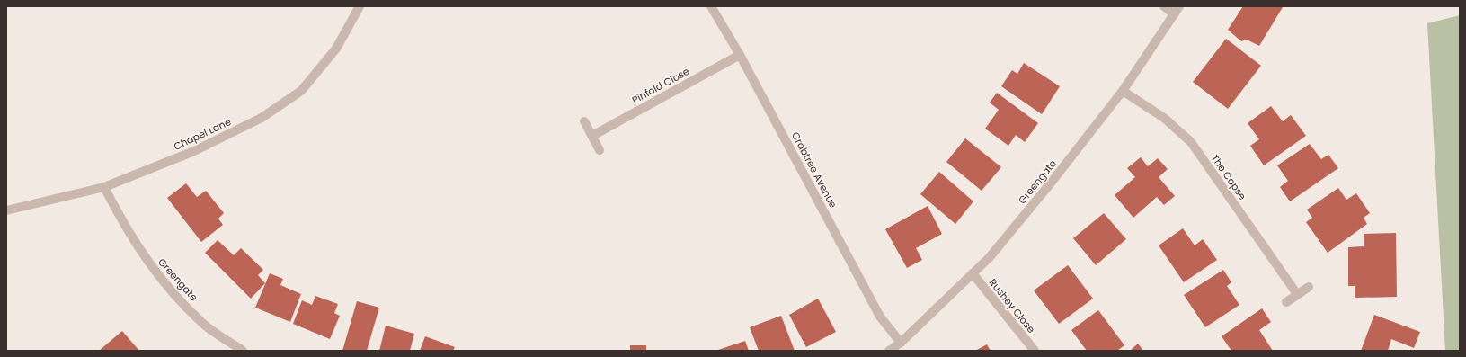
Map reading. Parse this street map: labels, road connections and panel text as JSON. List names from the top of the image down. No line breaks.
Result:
{"streets":{"street":["Pinfold Close","Chapel Lane","Crabtree Avenue","The Copse","Greengate","Rushey Close"]},"crossings":[["Pinfold Close","Crabtree Avenue"],["Chapel Lane","Greengate"],["Crabtree Avenue","Greengate"],["The Copse","Greengate"],["Greengate","Rushey Close"]]}
